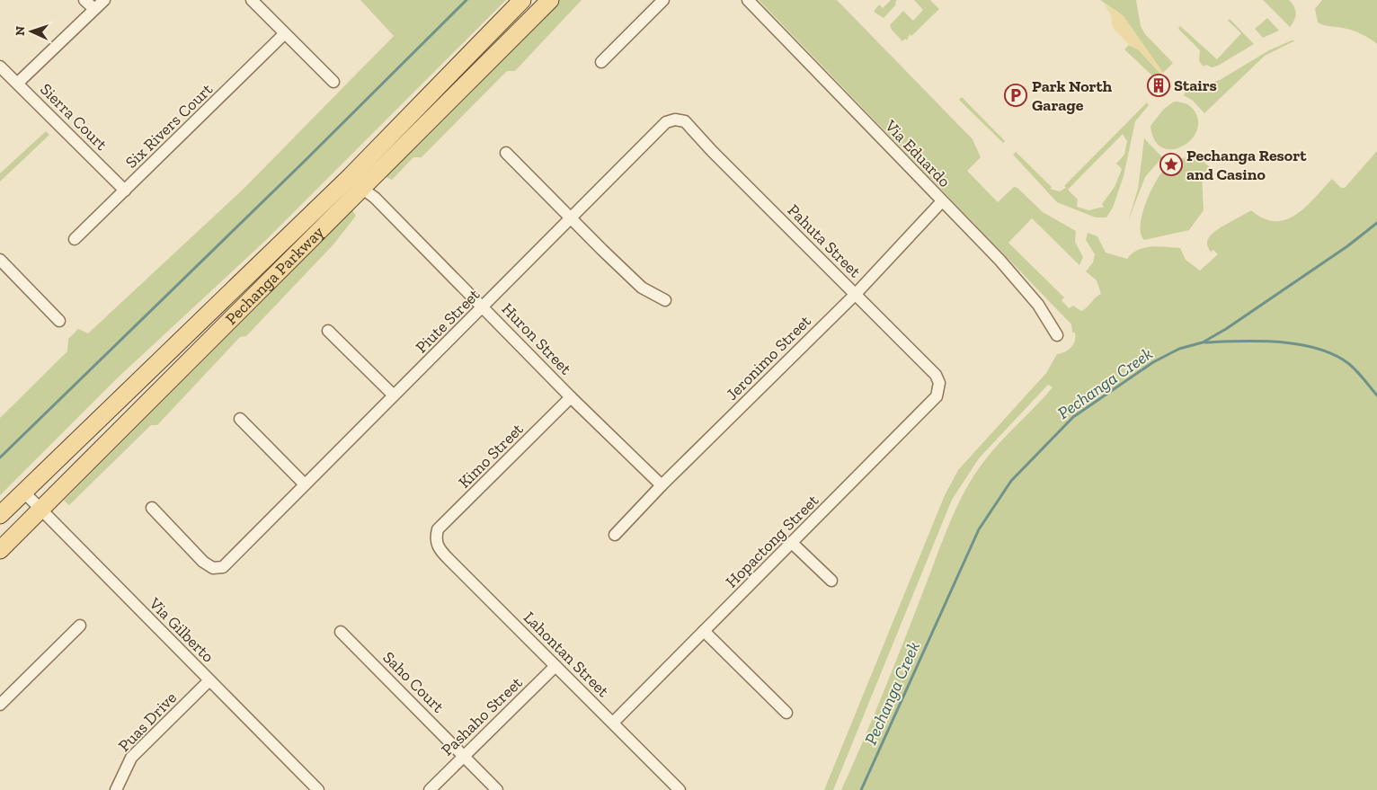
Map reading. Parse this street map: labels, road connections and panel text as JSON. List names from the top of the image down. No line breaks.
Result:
{"streets":{"main road":["Pechanga Parkway"],"street":["Sierra Court","Six Rivers Court","Via Eduardo","Pahuta Street","Piute Street","Huron Street","Jeronimo Street","Kimo Street","Hopactong Street","Via Gilberto","Lahontan Street","Saho Court","Pashaho Street","Puas Drive"]},"crossings":[["Sierra Court","Six Rivers Court"],["Via Eduardo","Jeronimo Street"],["Pahuta Street","Piute Street"],["Pahuta Street","Jeronimo Street"],["Pahuta Street","Hopactong Street"],["Pechanga Parkway","Huron Street"],["Pechanga Parkway","Via Gilberto"],["Piute Street","Huron Street"],["Huron Street","Jeronimo Street"],["Huron Street","Kimo Street"],["Kimo Street","Lahontan Street"],["Hopactong Street","Lahontan Street"],["Via Gilberto","Puas Drive"],["Lahontan Street","Pashaho Street"],["Saho Court","Pashaho Street"]],"water":["Pechanga Creek"],"places":{"building":["Stairs"],"parking":["Park North Garage"],"place":["Pechanga Resort and Casino"]},"north":"left"}
